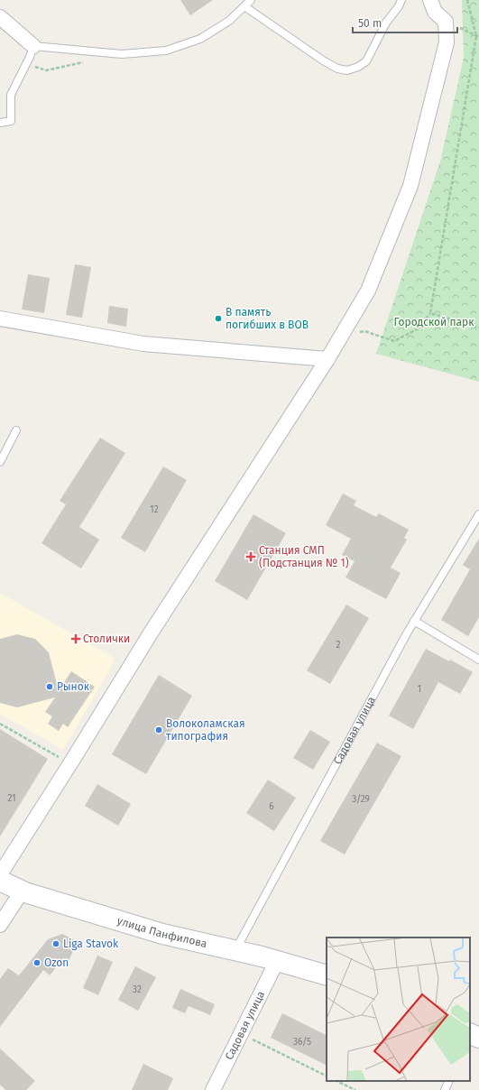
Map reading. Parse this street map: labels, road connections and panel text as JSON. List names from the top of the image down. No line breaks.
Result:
{"streets":{"main road":["улица Панфилова"],"street":["Садовая улица"]},"crossings":[["Садовая улица","улица Панфилова"]],"parks":["Городской парк"],"places":{"other":["В память погибших в ВОВ","Рынок","Волоколамская типография","Liga Stavok","Ozon"],"health":["Станция СМП (Подстанция № 1)","Столички"]},"house_numbers":["12","2","1","21","3/29","6","32","36/5"],"scale_bar":"50 m"}
